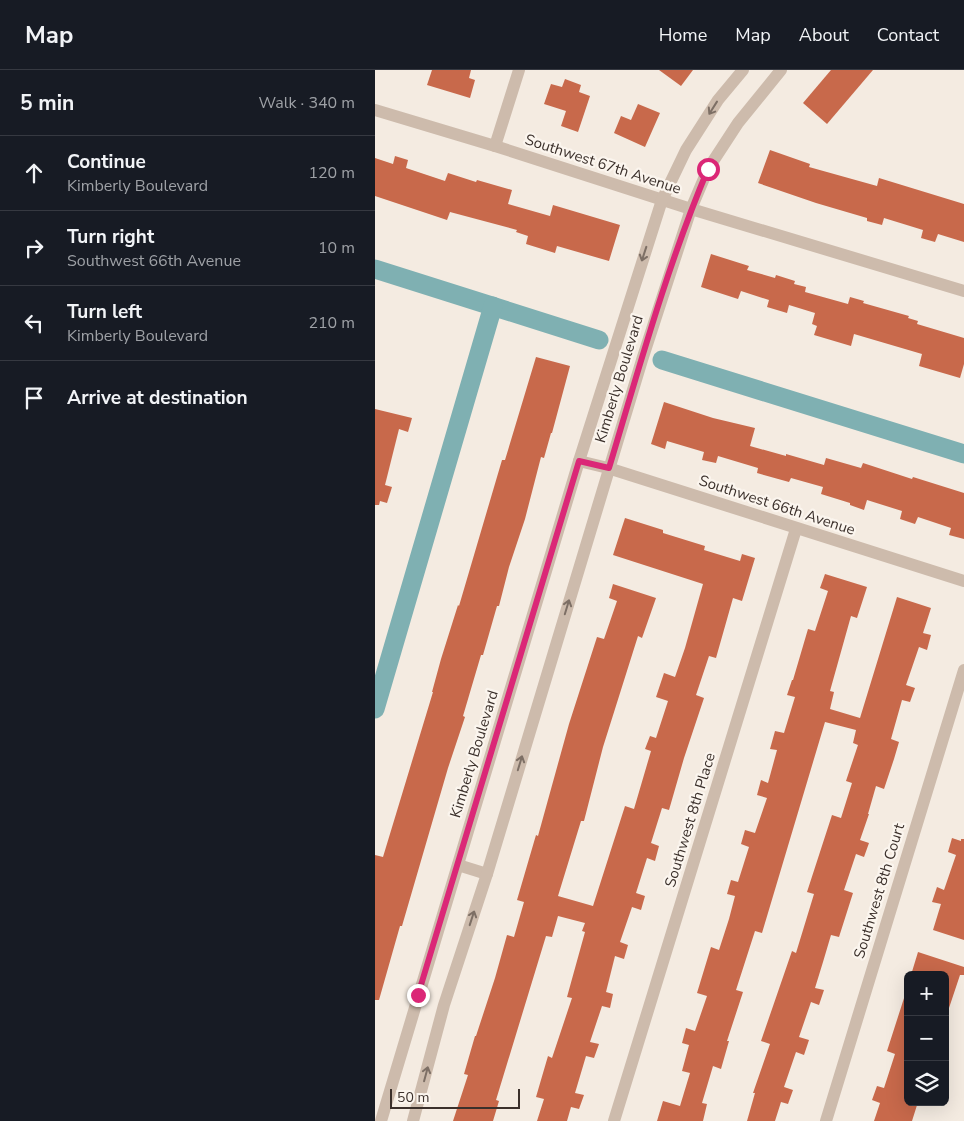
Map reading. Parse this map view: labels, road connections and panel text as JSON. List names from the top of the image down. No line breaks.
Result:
{"streets":{"street":["Southwest 67th Avenue","Kimberly Boulevard","Southwest 66th Avenue","Southwest 8th Place","Southwest 8th Court"]},"crossings":[["Southwest 67th Avenue","Kimberly Boulevard"],["Kimberly Boulevard","Southwest 66th Avenue"],["Southwest 66th Avenue","Southwest 8th Place"]],"scale_bar":"50 m","page":{"header":"Map","nav":["Home","Map","About","Contact"],"heading":["5 min","Walk · 340 m"],"list":[["Continue","Kimberly Boulevard","120 m"],["Turn right","Southwest 66th Avenue","10 m"],["Turn left","Kimberly Boulevard","210 m"],"Arrive at destination"],"map_buttons":["+","−"],"scale":"50 m"}}
